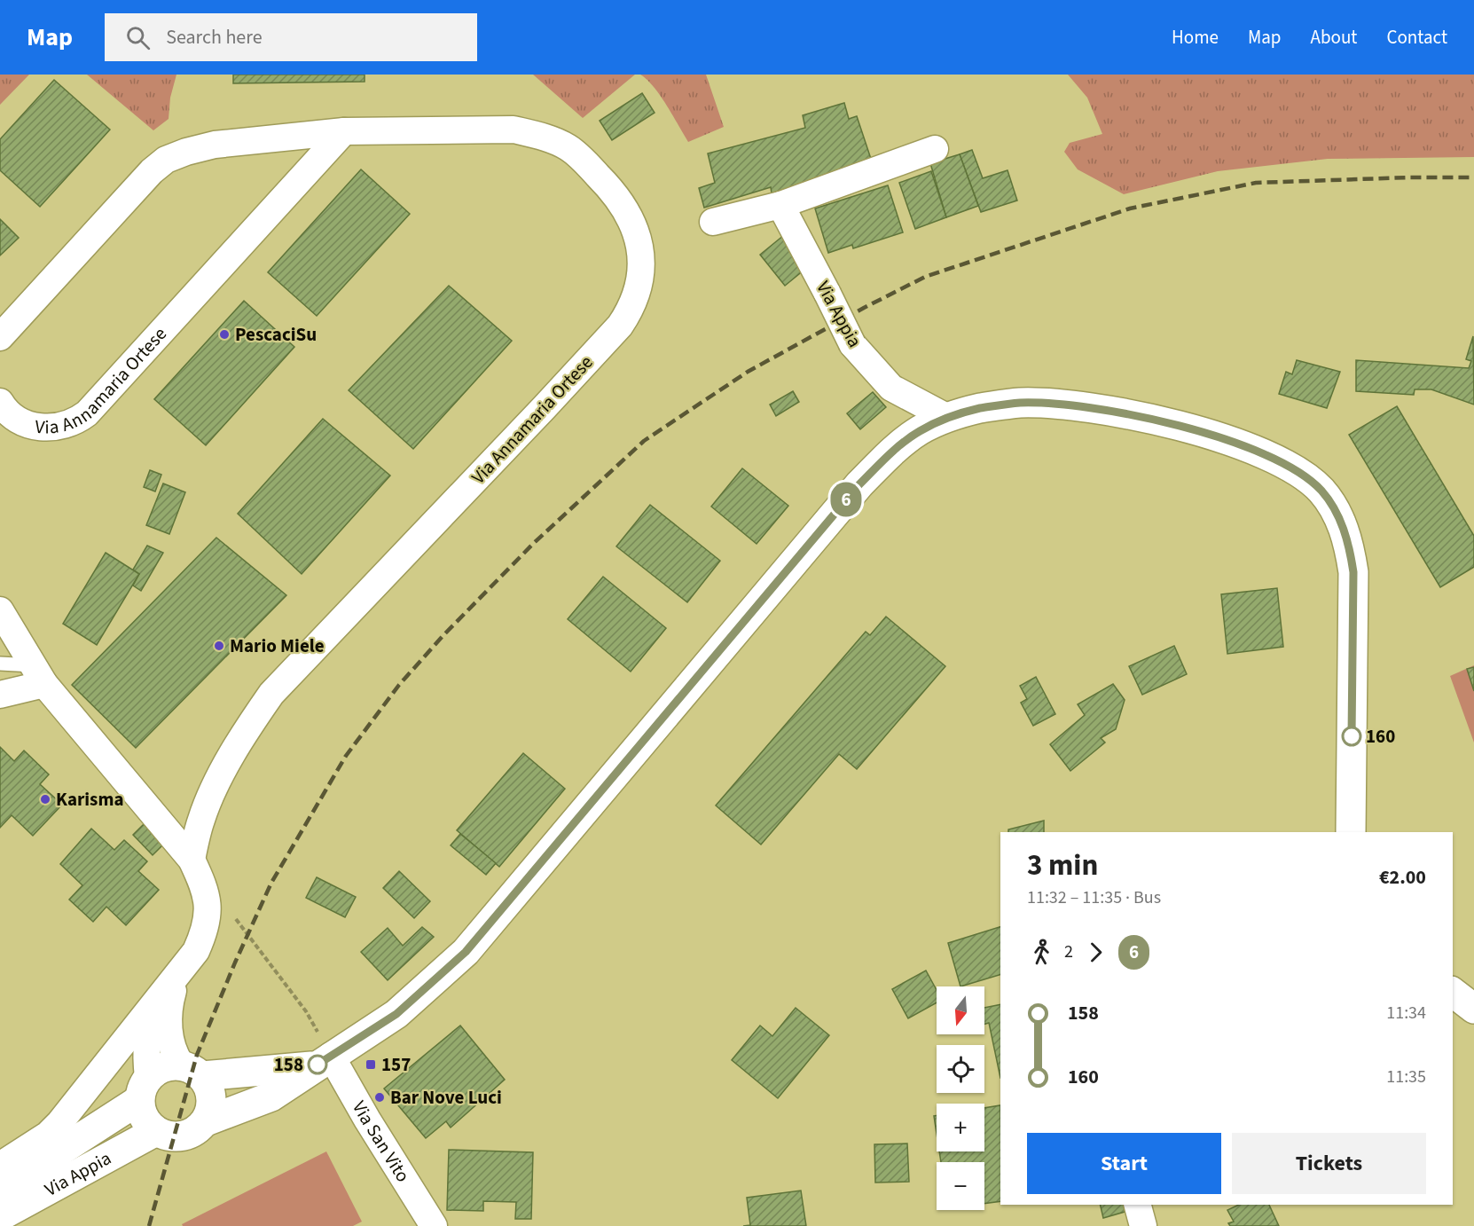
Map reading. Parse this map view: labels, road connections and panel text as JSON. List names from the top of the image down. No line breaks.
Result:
{"streets":{"main road":["Via Appia"],"street":["Via Annamaria Ortese","Via San Vito"]},"crossings":[["Via Appia","Via San Vito"]],"places":{"other":["PescaciSu","Mario Miele","160","Karisma","158","Bar Nove Luci"],"transit":["157"]},"lines":["bus line 6"],"north":"bottom","page":{"header":"Map","search":"Search here","nav":["Home","Map","About","Contact"],"on_map":"6","heading":["3 min","11:32 – 11:35 · Bus","€2.00"],"legs":["2","6"],"list":[{"name":"158","value":"11:34"},{"name":"160","value":"11:35"}],"map_buttons":["+","−"],"buttons":["Start","Tickets"]}}
